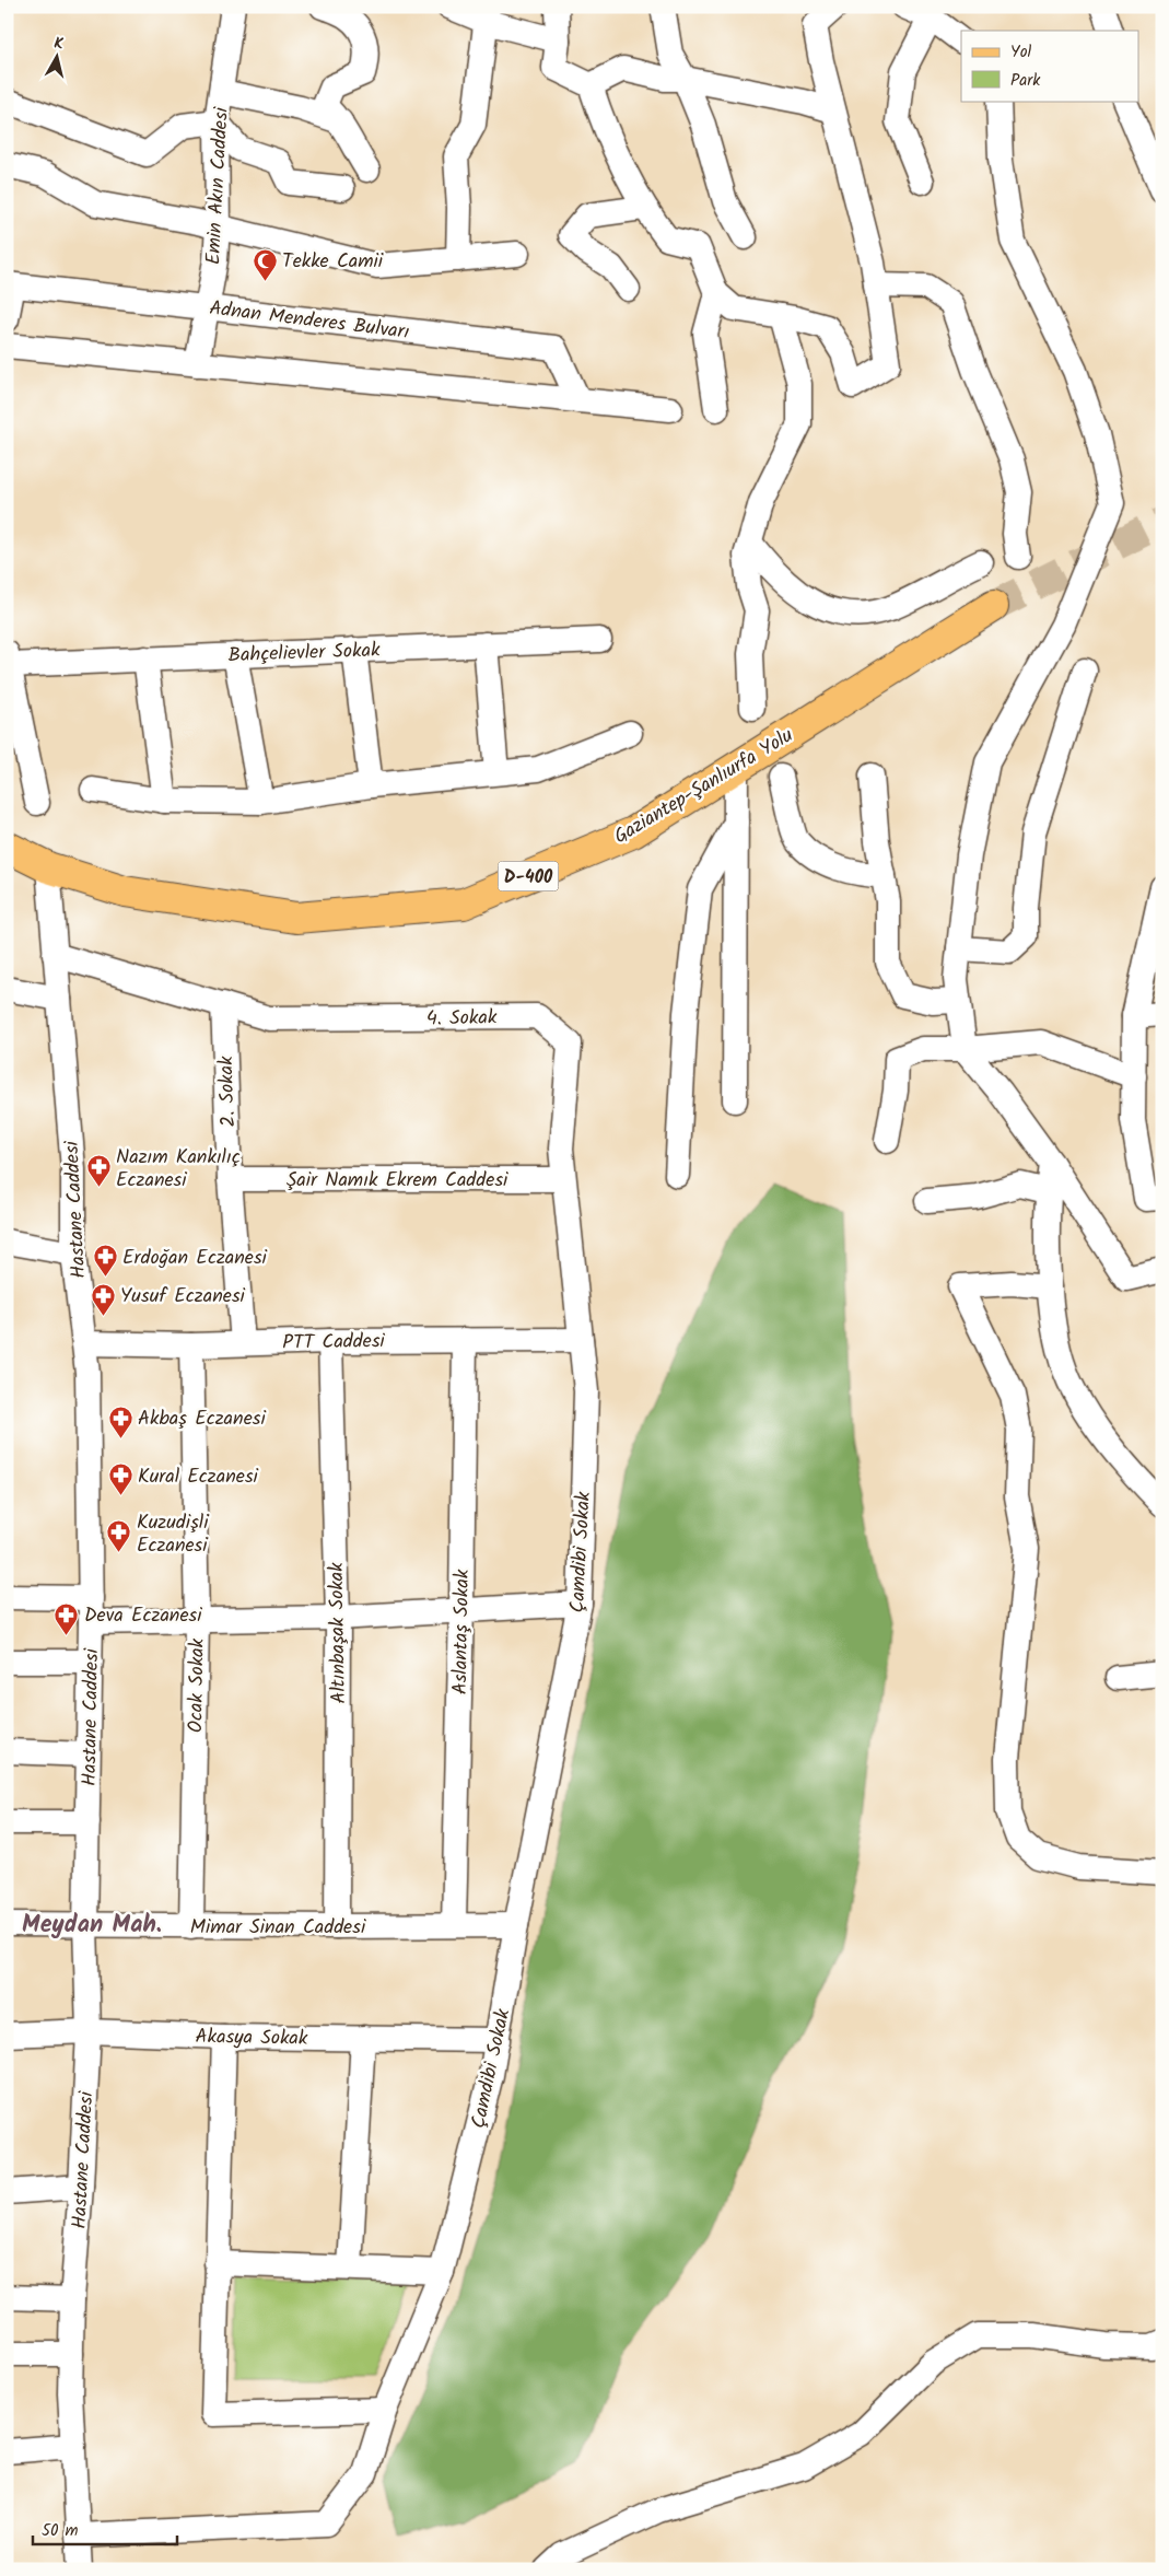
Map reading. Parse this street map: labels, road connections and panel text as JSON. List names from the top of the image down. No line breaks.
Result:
{"streets":{"main road":["Gaziantep-Şanlıurfa Yolu","D-400"],"street":["Emin Akın Caddesi","Adnan Menderes Bulvarı","Bahçelievler Sokak","4. Sokak","2. Sokak","Şair Namık Ekrem Caddesi","Hastane Caddesi","PTT Caddesi","Çamdibi Sokak","Aslantaş Sokak","Altınbaşak Sokak","Ocak Sokak","Mimar Sinan Caddesi","Akasya Sokak"]},"crossings":[["Emin Akın Caddesi","Adnan Menderes Bulvarı"],["Gaziantep-Şanlıurfa Yolu","Hastane Caddesi"],["4. Sokak","2. Sokak"],["4. Sokak","Şair Namık Ekrem Caddesi"],["4. Sokak","Hastane Caddesi"],["4. Sokak","PTT Caddesi"],["4. Sokak","Çamdibi Sokak"],["2. Sokak","Şair Namık Ekrem Caddesi"],["2. Sokak","PTT Caddesi"],["Hastane Caddesi","PTT Caddesi"],["Hastane Caddesi","Çamdibi Sokak"],["Hastane Caddesi","Mimar Sinan Caddesi"],["Hastane Caddesi","Akasya Sokak"],["PTT Caddesi","Çamdibi Sokak"],["PTT Caddesi","Aslantaş Sokak"],["PTT Caddesi","Altınbaşak Sokak"],["PTT Caddesi","Ocak Sokak"],["Çamdibi Sokak","Mimar Sinan Caddesi"],["Çamdibi Sokak","Akasya Sokak"],["Aslantaş Sokak","Mimar Sinan Caddesi"],["Altınbaşak Sokak","Mimar Sinan Caddesi"],["Ocak Sokak","Mimar Sinan Caddesi"]],"districts":["Meydan Mah."],"places":{"mosque":["Tekke Camii"],"pharmacy":["Nazım Kankılıç Eczanesi","Erdoğan Eczanesi","Yusuf Eczanesi","Akbaş Eczanesi","Kural Eczanesi","Kuzudişli Eczanesi","Deva Eczanesi"]},"legend":["Yol","Park"],"scale_bar":"50 m","north":"top"}
